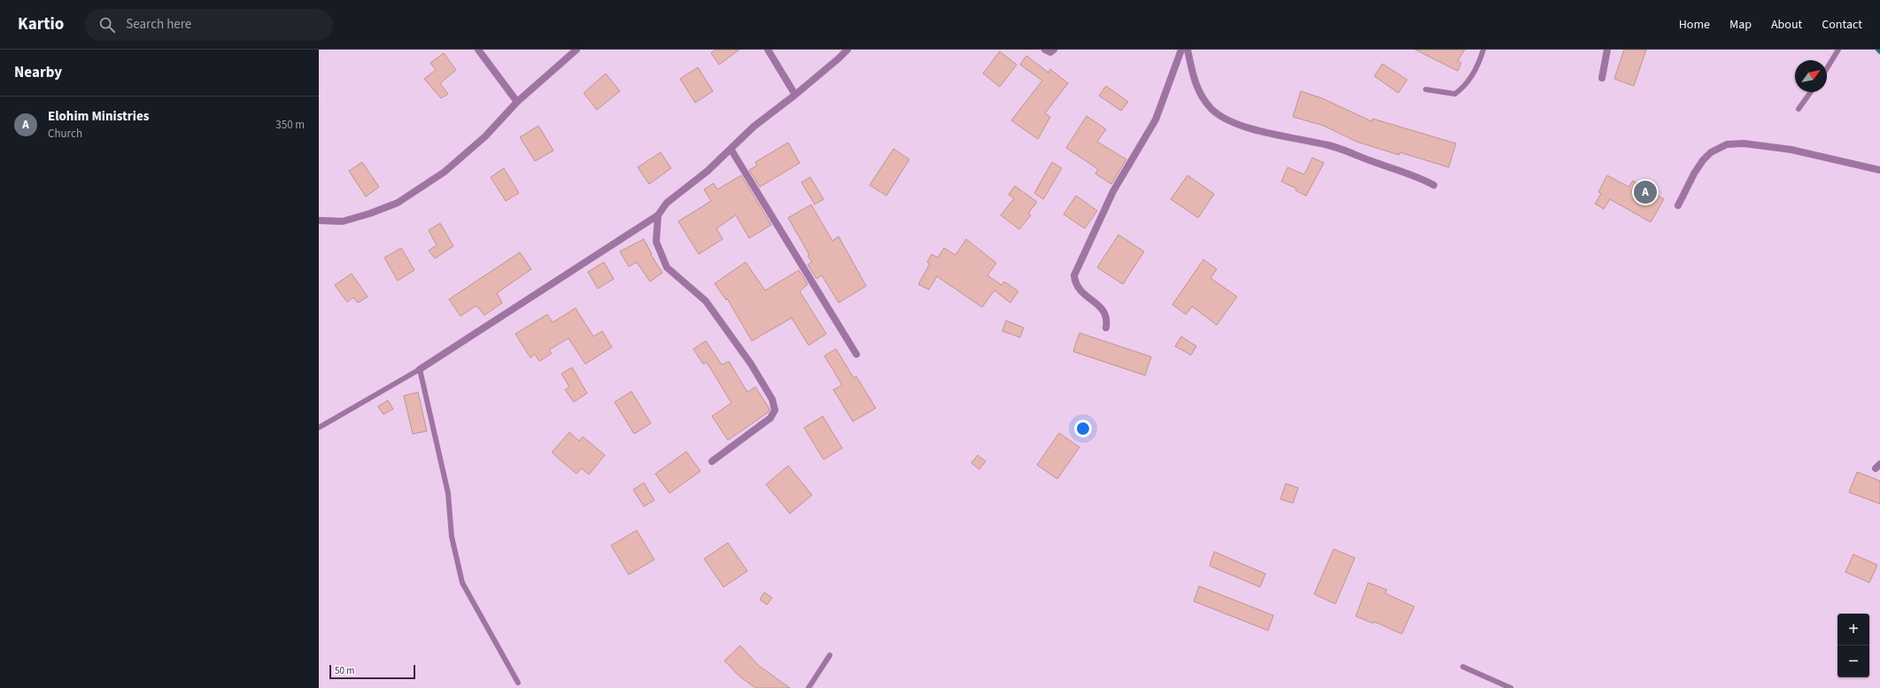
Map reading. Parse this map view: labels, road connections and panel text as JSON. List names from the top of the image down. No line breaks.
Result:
{"scale_bar":"50 m","north":"top right","page":{"header":"Kartio","search":"Search here","nav":["Home","Map","About","Contact"],"heading":"Nearby","list":[{"mark":"A","name":"Elohim Ministries","note":"Church","value":"350 m"}],"pins":"A","map_buttons":["+","−"],"scale":"50 m"}}
